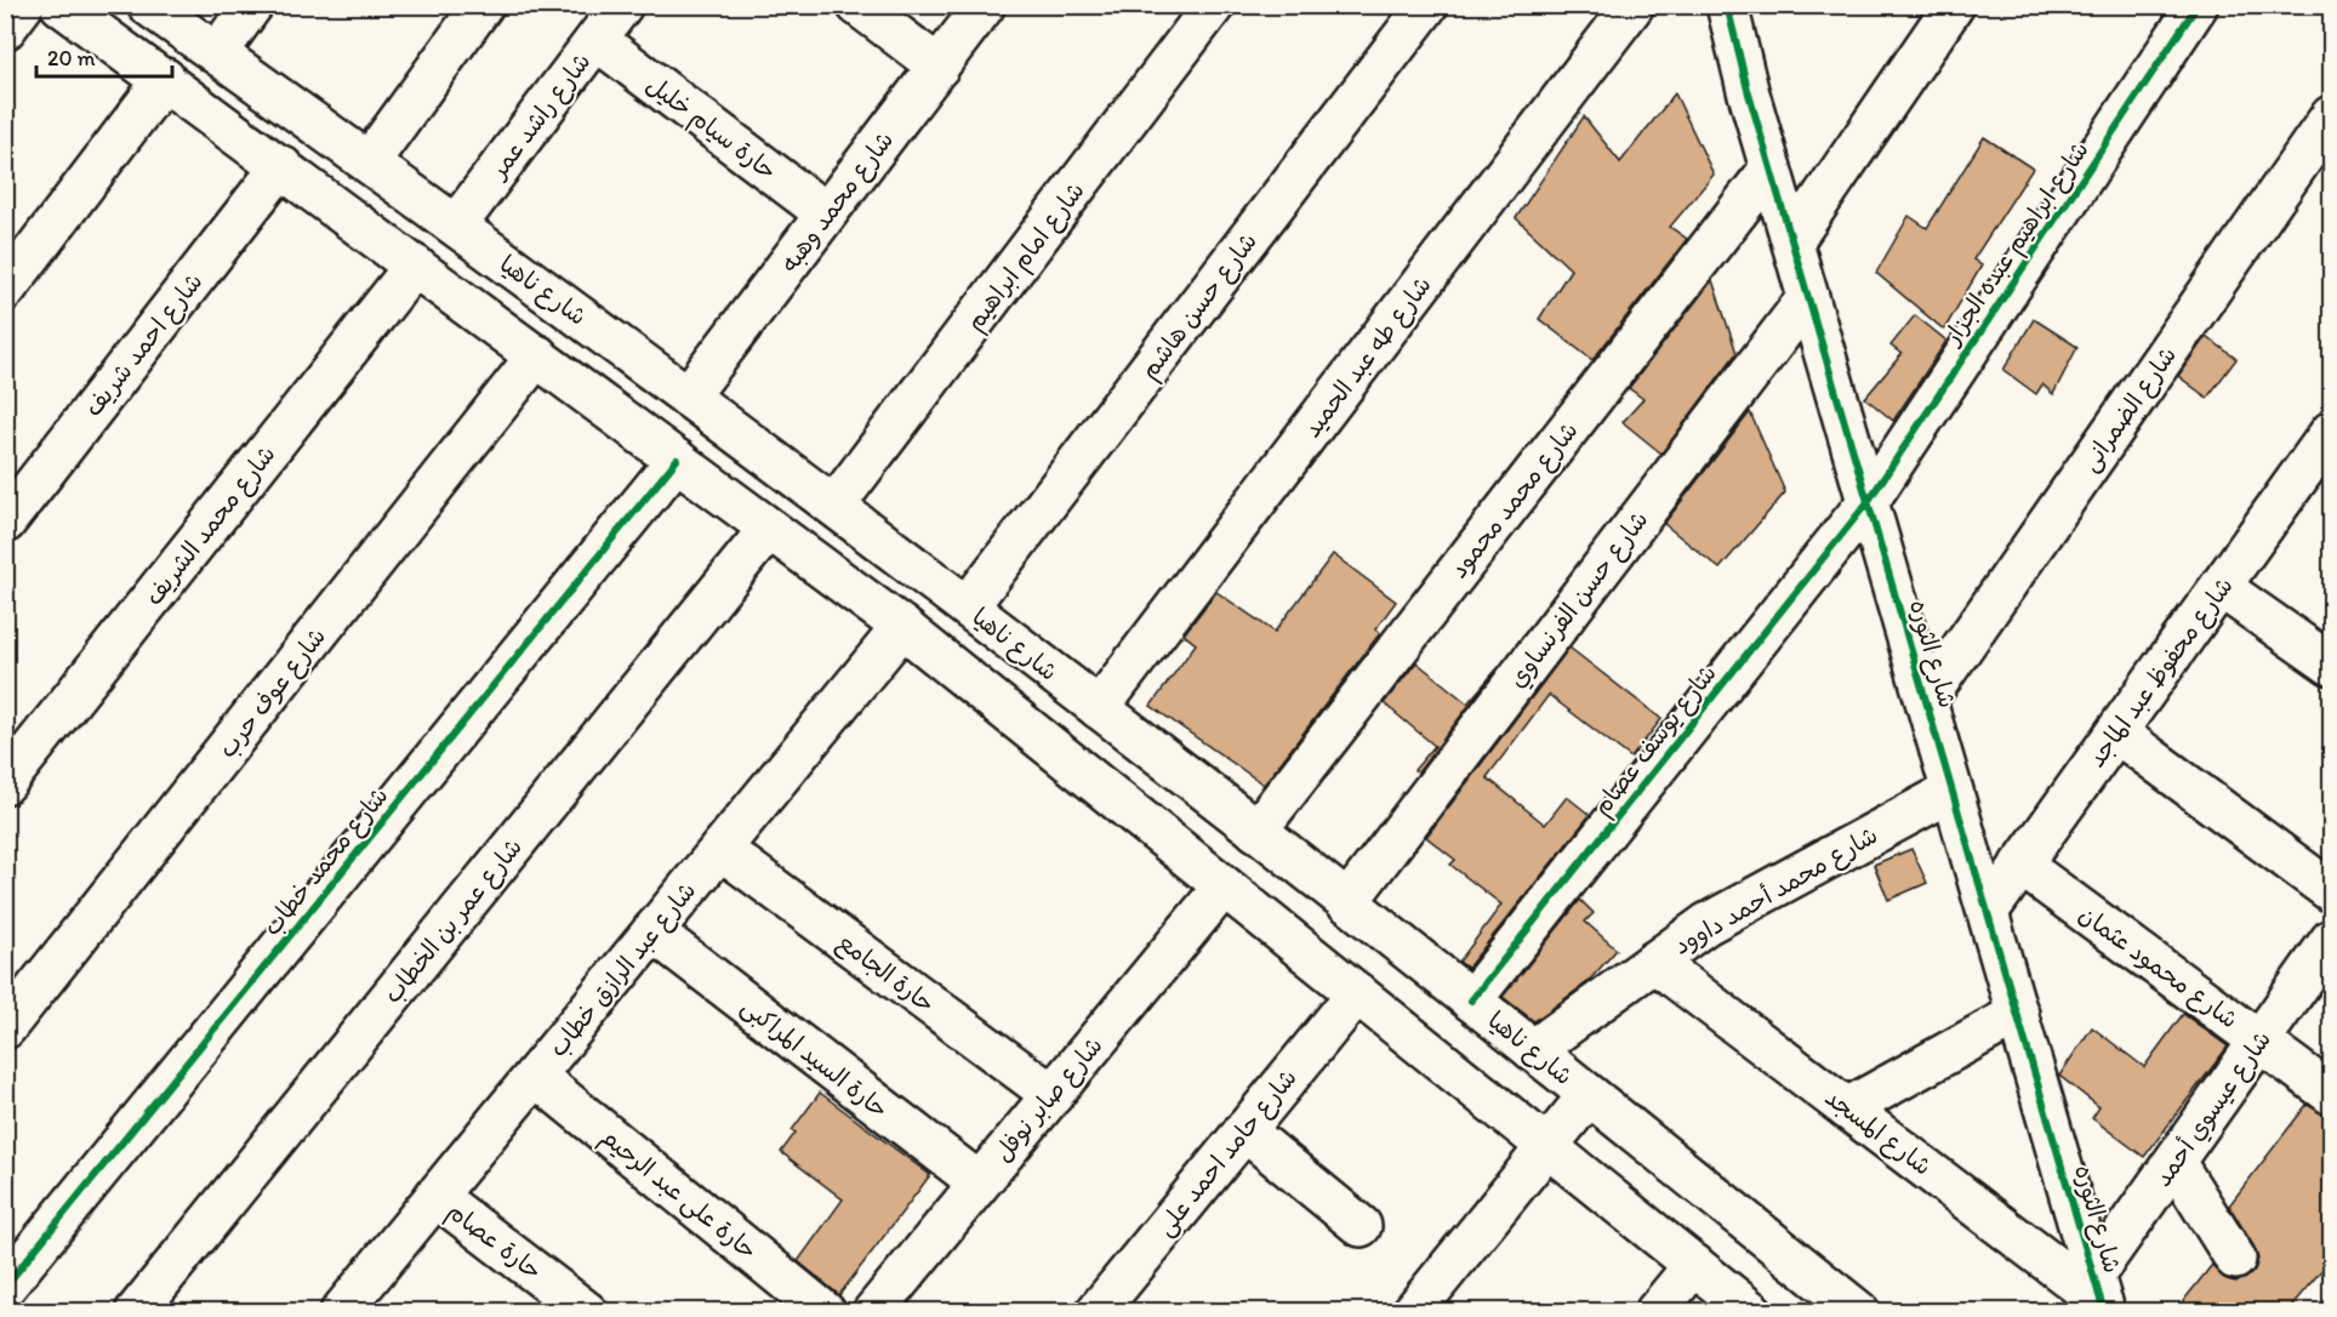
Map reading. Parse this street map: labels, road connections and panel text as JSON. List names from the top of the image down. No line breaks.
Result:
{"streets":{"street":["شارع راشد عمر","حارة سيام خليل","شارع محمد وهبه","شارع ابراهيم عبده الجزار","شارع امام ابراهيم","شارع ناهيا","شارع حسن هاشم","شارع احمد شريف","شارع طه عبد الحميد","شارع الضمرانى","شارع محمد محمود","شارع محمد الشريف","شارع حسن الفرنساوي","شارع الثوره","شارع محفوظ عبد الماجد","شارع عوف حرب","شارع يوسف عصام","شارع محمد خطاب","شارع محمد أحمد داوود","شارع عمر بن الخطاب","شارع محمود عثمان","شارع عبد الرازق خطاب","حارة الجامع","حارة السيد المراكبى","شارع صابر نوفل","شارع عيسوي أحمد","شارع المسجد","شارع حامد احمد على","حارة على عبد الرحيم","حارة عصام"]},"crossings":[["شارع راشد عمر","حارة سيام خليل"],["شارع راشد عمر","شارع ناهيا"],["حارة سيام خليل","شارع محمد وهبه"],["شارع محمد وهبه","شارع ناهيا"],["شارع ابراهيم عبده الجزار","شارع الثوره"],["شارع ابراهيم عبده الجزار","شارع يوسف عصام"],["شارع امام ابراهيم","شارع ناهيا"],["شارع ناهيا","شارع حسن هاشم"],["شارع ناهيا","شارع طه عبد الحميد"],["شارع ناهيا","شارع محمد محمود"],["شارع ناهيا","شارع حسن الفرنساوي"],["شارع ناهيا","شارع يوسف عصام"],["شارع ناهيا","شارع محمد أحمد داوود"],["شارع الضمرانى","شارع الثوره"],["شارع محمد محمود","شارع الثوره"],["شارع حسن الفرنساوي","شارع الثوره"],["شارع الثوره","شارع محفوظ عبد الماجد"],["شارع الثوره","شارع يوسف عصام"],["شارع الثوره","شارع محمد أحمد داوود"],["شارع الثوره","شارع عيسوي أحمد"],["شارع الثوره","شارع المسجد"],["شارع محفوظ عبد الماجد","شارع محمود عثمان"],["شارع محمد أحمد داوود","شارع المسجد"],["شارع محمود عثمان","شارع عيسوي أحمد"],["شارع عبد الرازق خطاب","حارة الجامع"],["شارع عبد الرازق خطاب","حارة السيد المراكبى"],["شارع عبد الرازق خطاب","حارة على عبد الرحيم"],["شارع عبد الرازق خطاب","حارة عصام"],["حارة الجامع","شارع صابر نوفل"],["حارة السيد المراكبى","شارع صابر نوفل"],["شارع عيسوي أحمد","شارع المسجد"]],"scale_bar":"20 m"}
